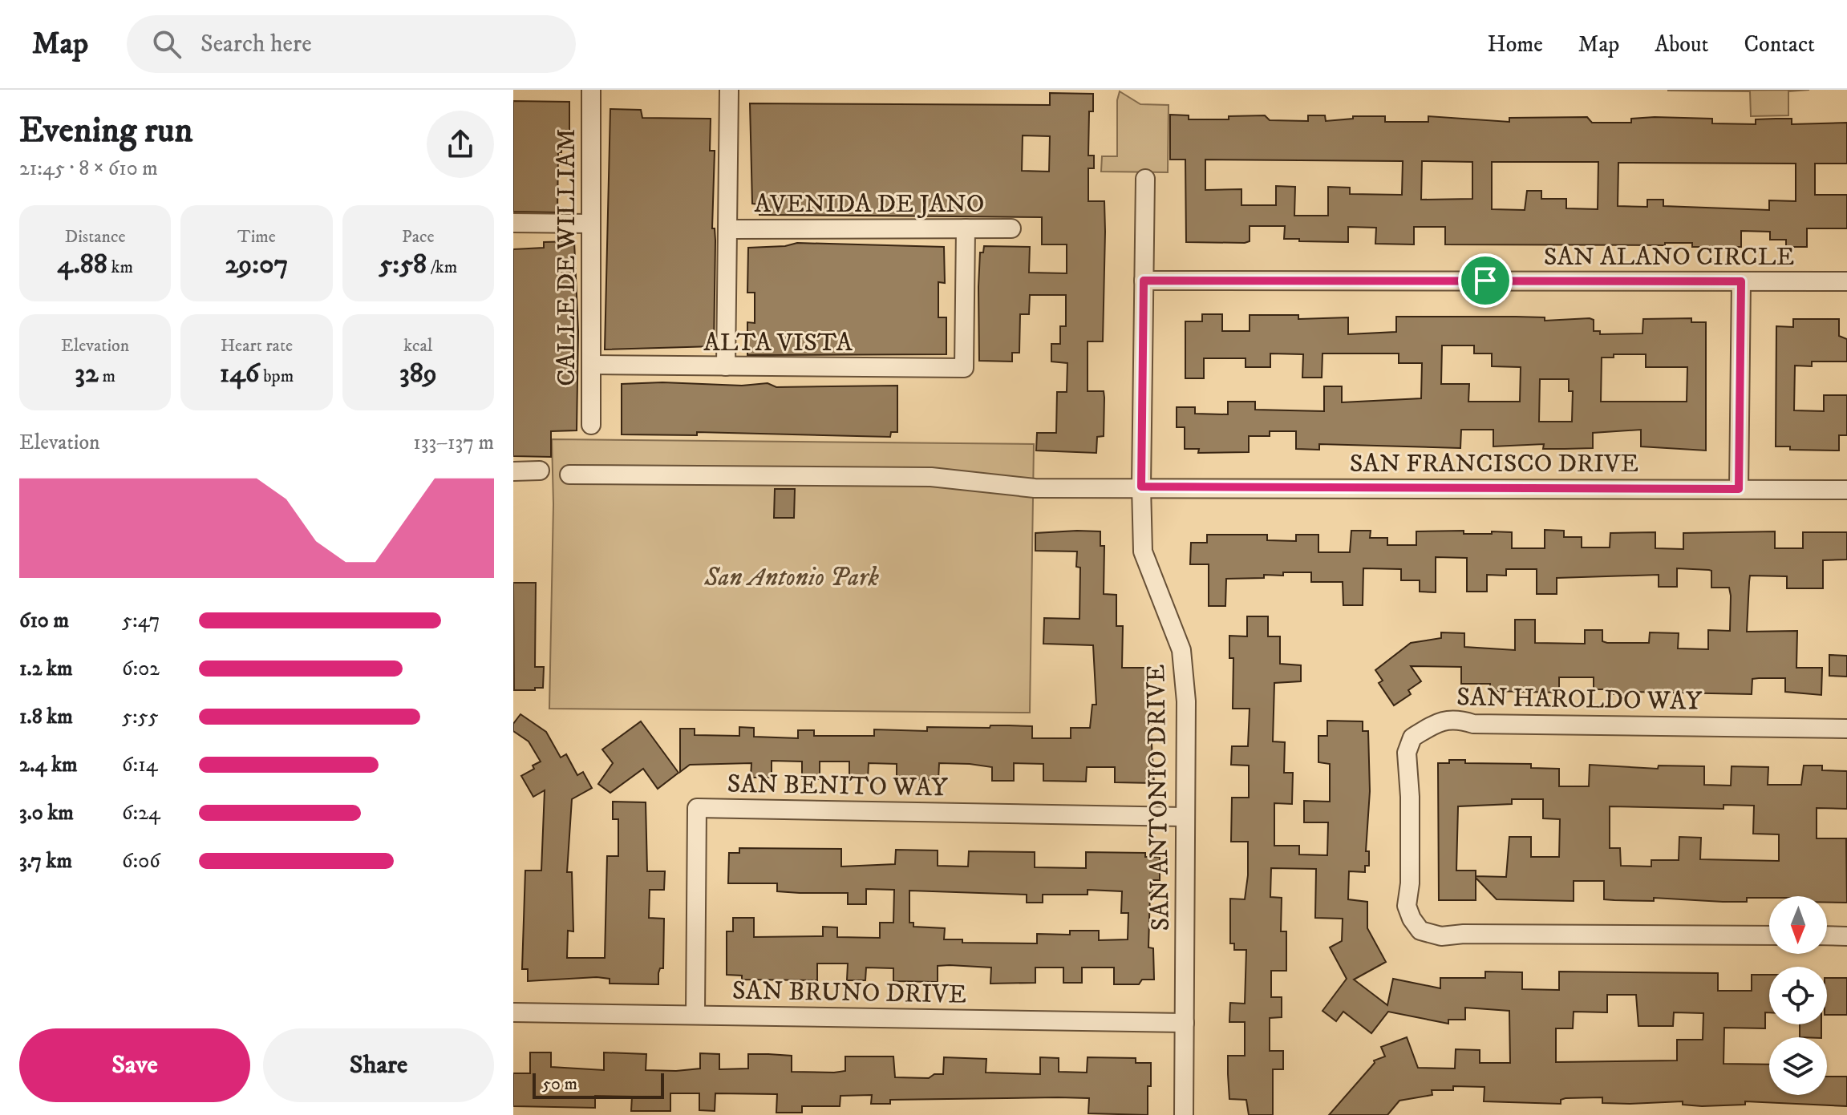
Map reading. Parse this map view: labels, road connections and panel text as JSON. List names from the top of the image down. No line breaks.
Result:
{"streets":{"street":["AVENIDA DE JANO","SAN ALANO CIRCLE","CALLE DE WILLIAM","ALTA VISTA","SAN FRANCISCO DRIVE","SAN HAROLDO WAY","SAN BENITO WAY","SAN ANTONIO DRIVE","SAN BRUNO DRIVE"]},"crossings":[["AVENIDA DE JANO","ALTA VISTA"],["SAN ALANO CIRCLE","SAN ANTONIO DRIVE"],["CALLE DE WILLIAM","ALTA VISTA"],["SAN FRANCISCO DRIVE","SAN ANTONIO DRIVE"],["SAN BENITO WAY","SAN ANTONIO DRIVE"],["SAN BENITO WAY","SAN BRUNO DRIVE"],["SAN ANTONIO DRIVE","SAN BRUNO DRIVE"]],"parks":["San Antonio Park"],"scale_bar":"50 m","north":"bottom","page":{"header":"Map","search":"Search here","nav":["Home","Map","About","Contact"],"heading":["Evening run","21:45 · 8 × 610 m"],"stats":[["Distance","4.88 km"],["Time","29:07"],["Pace","5:58 /km"],["Elevation","32 m"],["Heart rate","146 bpm"],["kcal","389"]],"chart":["Elevation","133–137 m"],"list":[{"name":"610 m","note":"5:47"},{"name":"1.2 km","note":"6:02"},{"name":"1.8 km","note":"5:55"},{"name":"2.4 km","note":"6:14"},{"name":"3.0 km","note":"6:24"},{"name":"3.7 km","note":"6:06"}],"buttons":["Save","Share"],"scale":"50 m"}}
